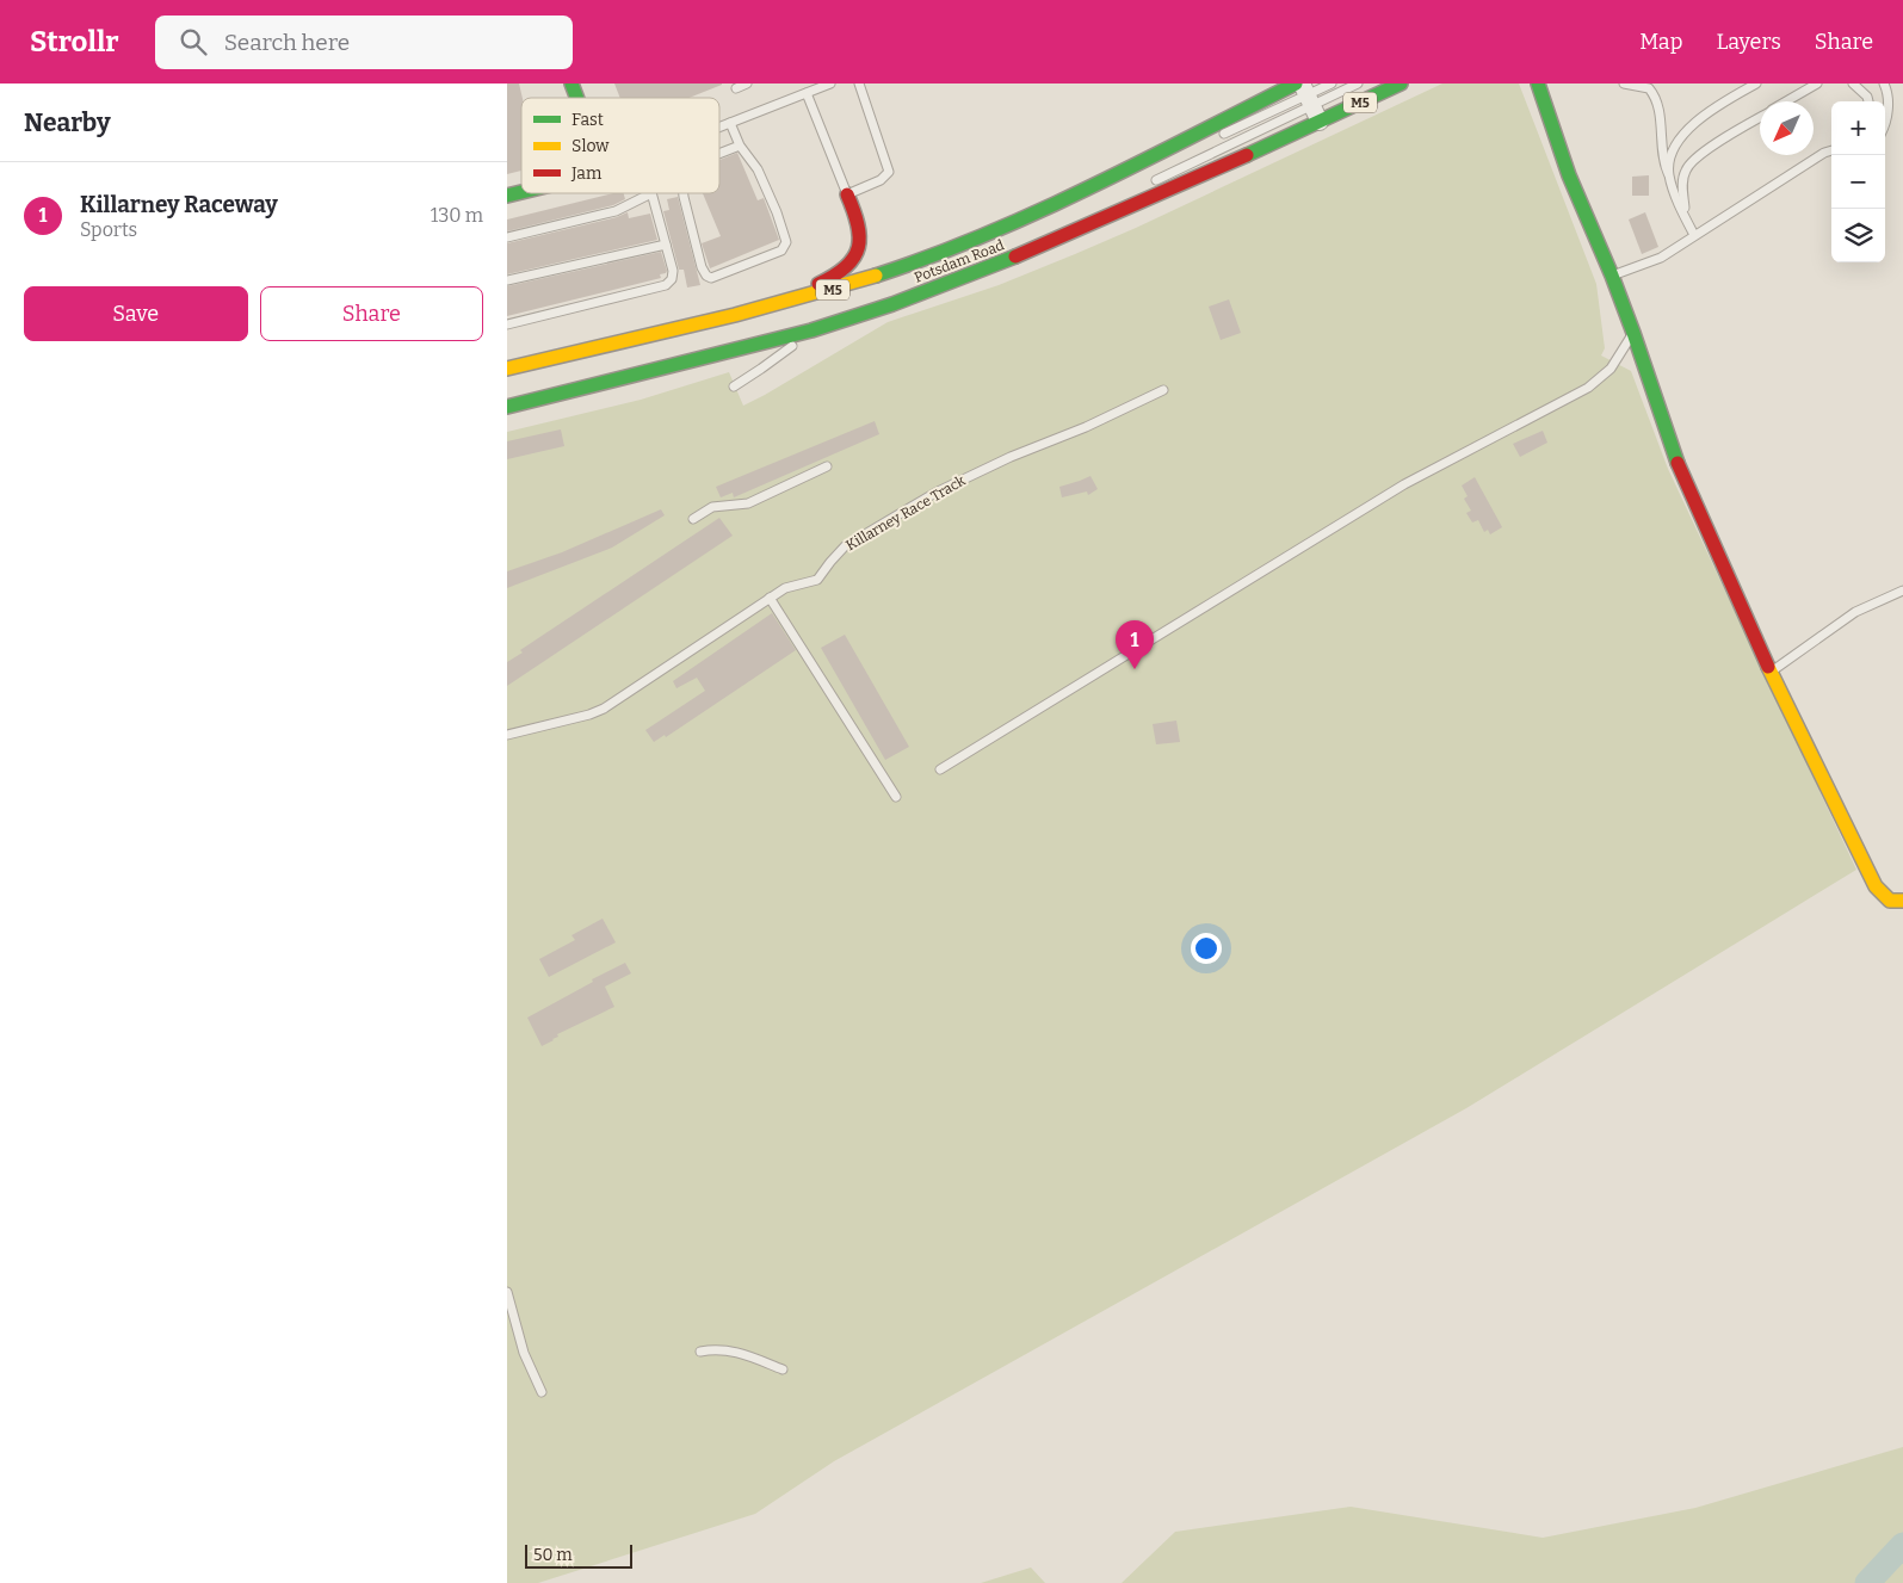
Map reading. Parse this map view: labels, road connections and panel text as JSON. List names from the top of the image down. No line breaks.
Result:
{"streets":{"main road":["M5","Potsdam Road"],"lane":["Killarney Race Track"]},"legend":["Fast","Slow","Jam"],"scale_bar":"50 m","north":"bottom left","page":{"header":"Strollr","search":"Search here","nav":["Map","Layers","Share"],"heading":"Nearby","map_buttons":["+","−"],"list":[{"mark":"1","name":"Killarney Raceway","note":"Sports","value":"130 m"}],"buttons":["Save","Share"],"pins":"1","scale":"50 m"}}
